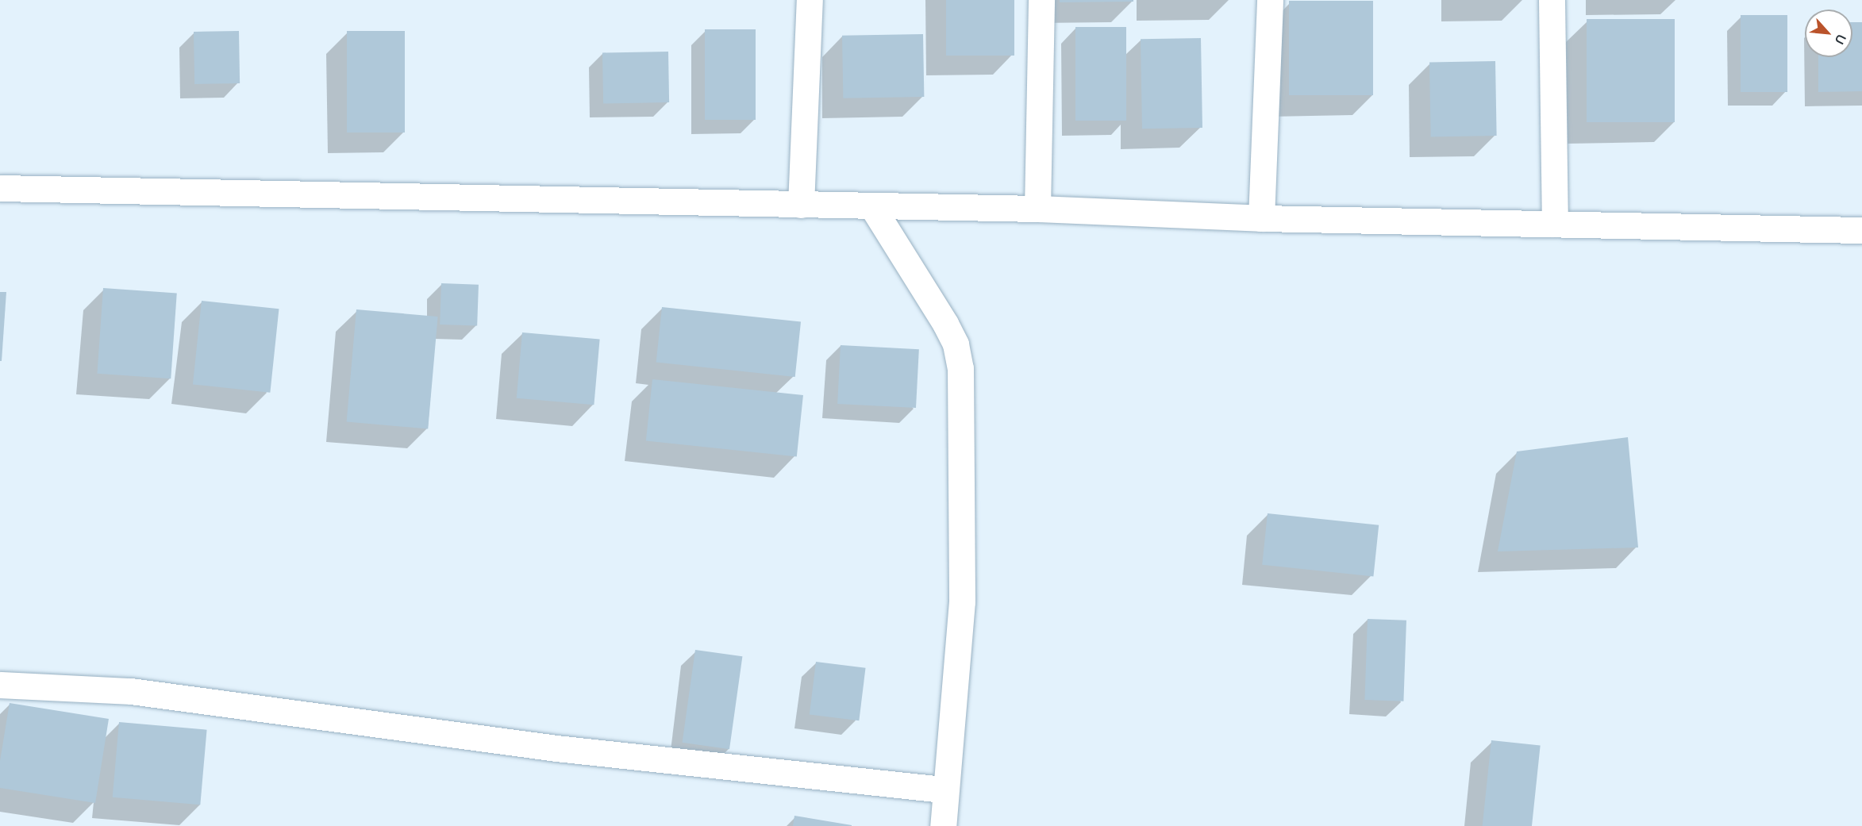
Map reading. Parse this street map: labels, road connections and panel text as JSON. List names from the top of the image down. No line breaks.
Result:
{"north":"bottom right"}
